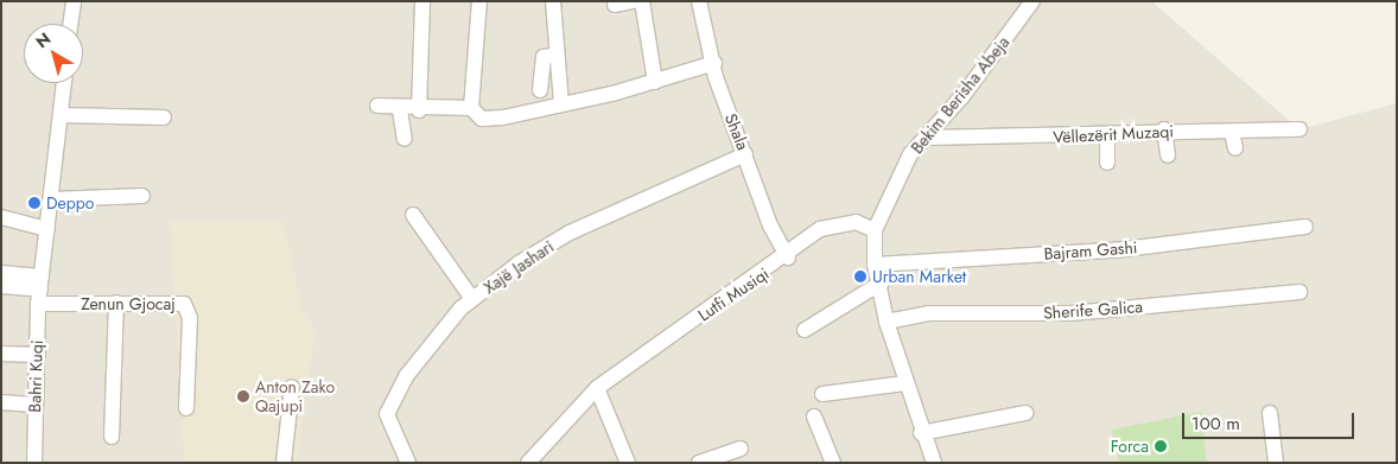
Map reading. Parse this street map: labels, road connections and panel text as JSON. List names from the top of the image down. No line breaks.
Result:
{"streets":{"street":["Bekim Berisha Abeja","Shala","Vëllezërit Muzaqi","Bajram Gashi","Xajë Jashari","Lutfi Musiqi","Zenun Gjocaj","Sherife Galica","Bahri Kuqi"]},"crossings":[["Bekim Berisha Abeja","Vëllezërit Muzaqi"],["Bekim Berisha Abeja","Bajram Gashi"],["Bekim Berisha Abeja","Lutfi Musiqi"],["Bekim Berisha Abeja","Sherife Galica"],["Shala","Xajë Jashari"],["Shala","Lutfi Musiqi"],["Zenun Gjocaj","Bahri Kuqi"]],"places":["Deppo","Urban Market","Anton Zako Qajupi","Forca"],"scale_bar":"100 m","north":"top left"}
